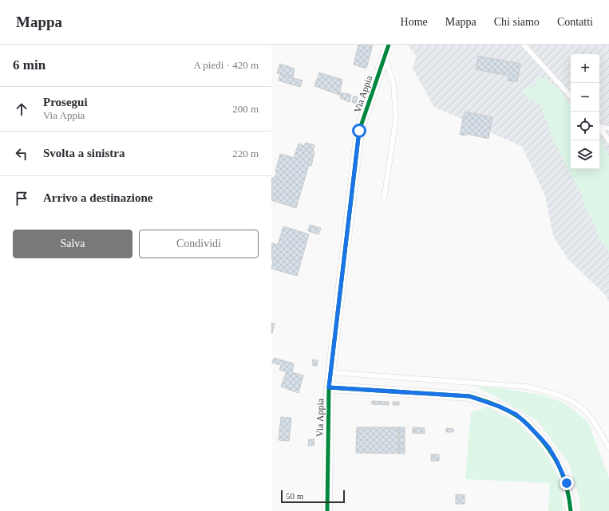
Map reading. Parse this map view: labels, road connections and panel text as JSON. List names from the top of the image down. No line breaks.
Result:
{"streets":{"street":["Via Appia"]},"scale_bar":"50 m","page":{"header":"Mappa","nav":["Home","Mappa","Chi siamo","Contatti"],"heading":["6 min","A piedi · 420 m"],"map_buttons":["+","−"],"list":[["Prosegui","Via Appia","200 m"],["Svolta a sinistra","220 m"],"Arrivo a destinazione"],"buttons":["Salva","Condividi"],"scale":"50 m"}}
